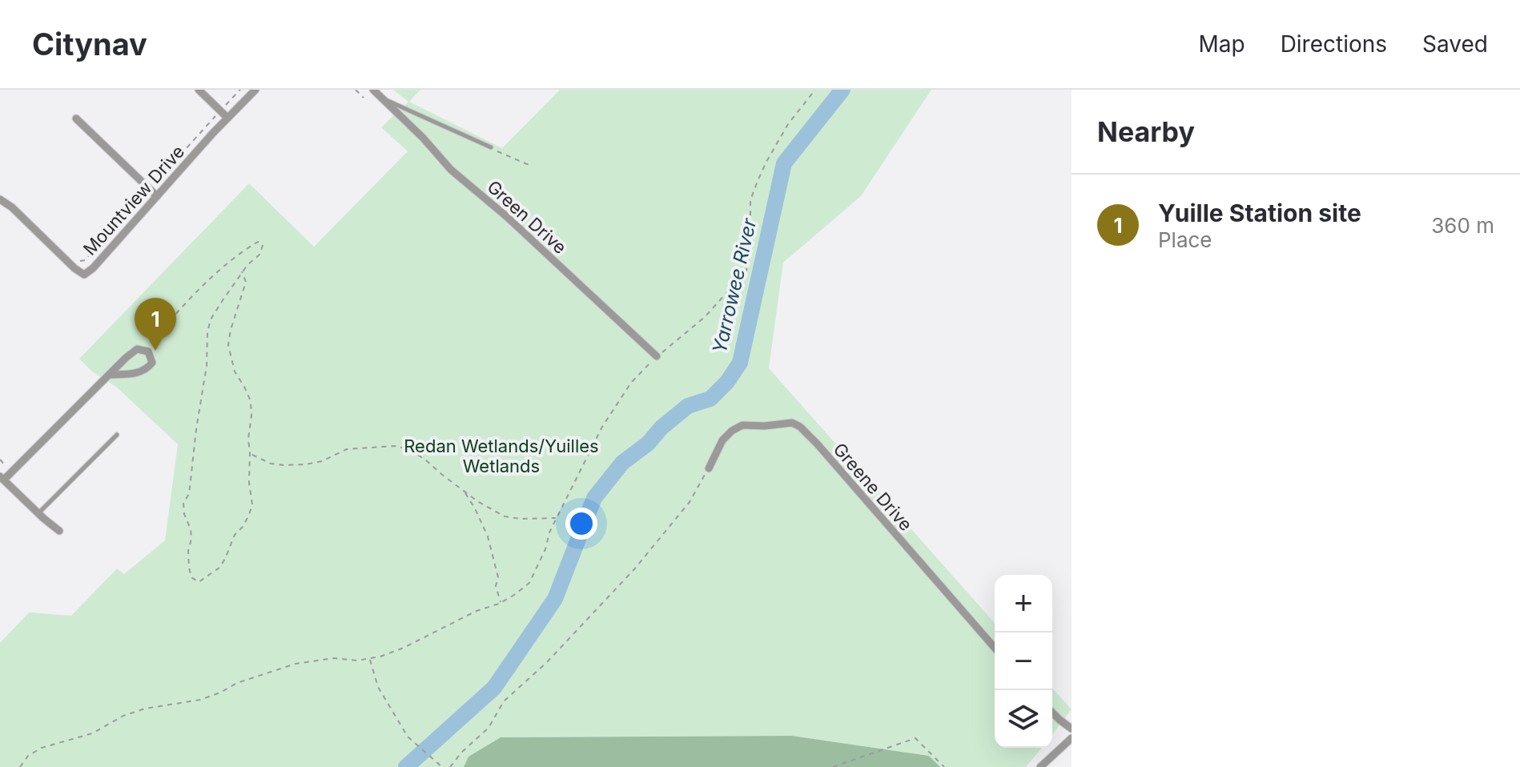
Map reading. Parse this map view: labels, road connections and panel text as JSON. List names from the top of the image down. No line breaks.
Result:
{"streets":{"street":["Mountview Drive","Green Drive","Greene Drive"]},"water":["Yarrowee River"],"parks":["Redan Wetlands/Yuilles Wetlands"],"page":{"header":"Citynav","nav":["Map","Directions","Saved"],"heading":"Nearby","list":[{"mark":"1","name":"Yuille Station site","note":"Place","value":"360 m"}],"pins":"1","map_buttons":["+","−"]}}
